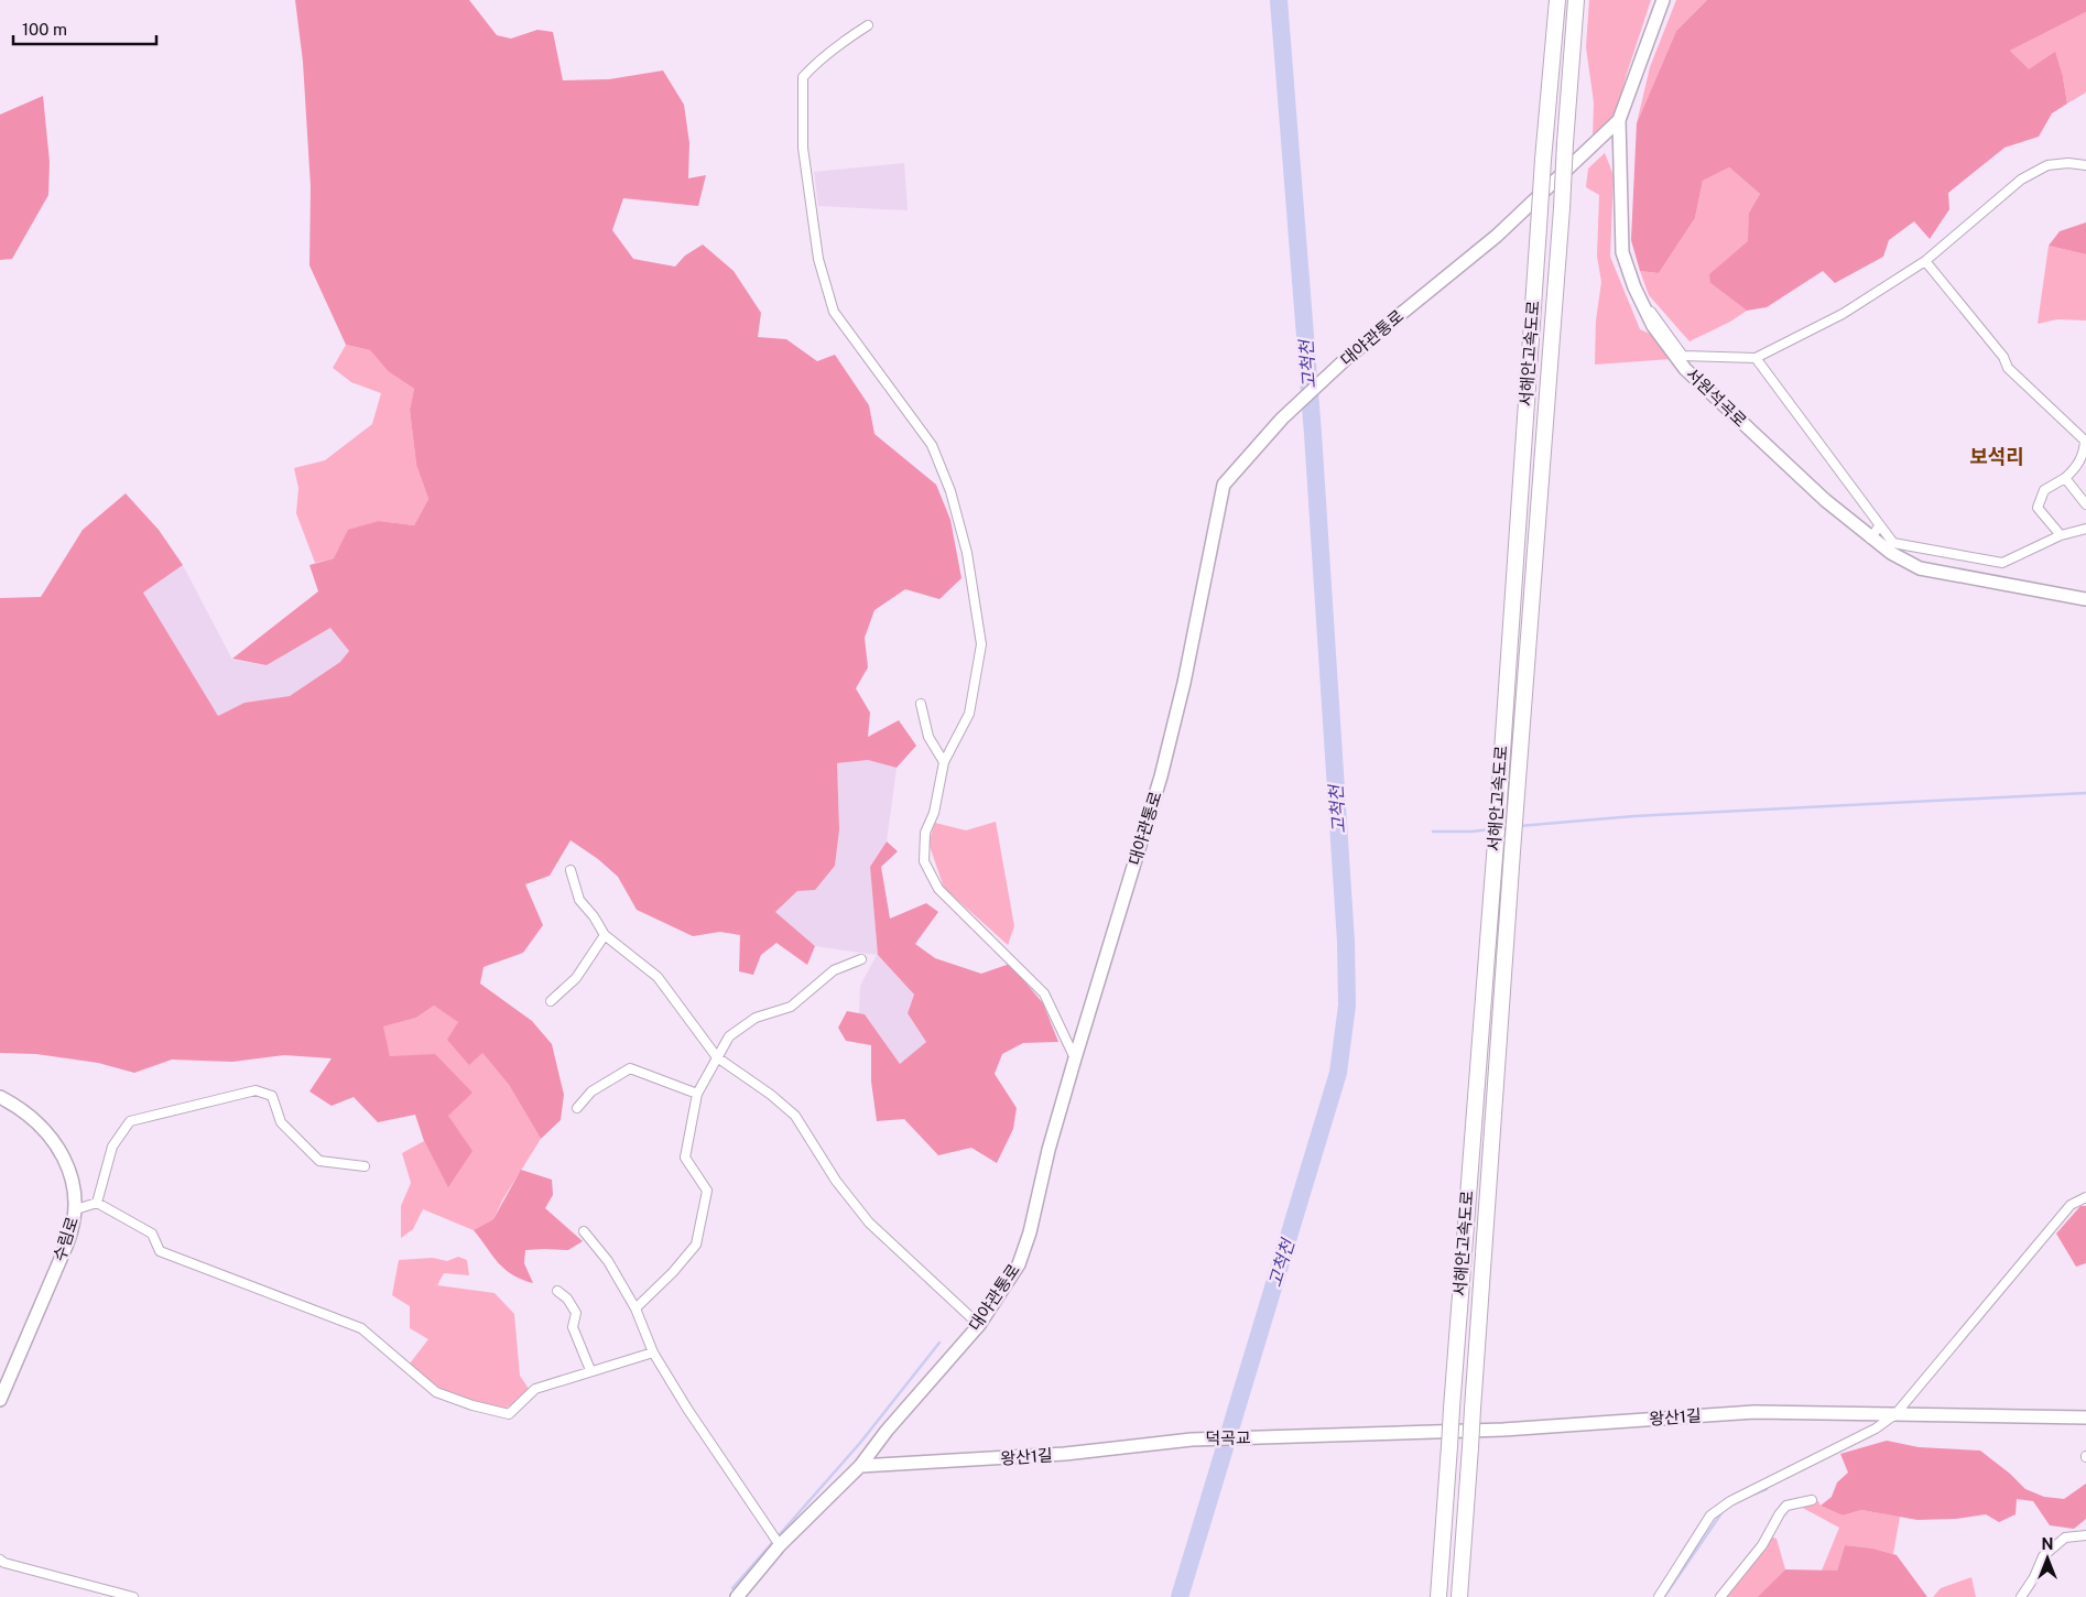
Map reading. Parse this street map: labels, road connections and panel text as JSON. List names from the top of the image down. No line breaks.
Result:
{"streets":{"highway":["서해안고속도로"],"main road":["대야관통로","서원석곡로","수림로","왕산1길","덕곡교"]},"crossings":[["대야관통로","서원석곡로"],["대야관통로","왕산1길"],["왕산1길","덕곡교"]],"districts":["보석리"],"water":["고척천"],"scale_bar":"100 m","north":"top"}
